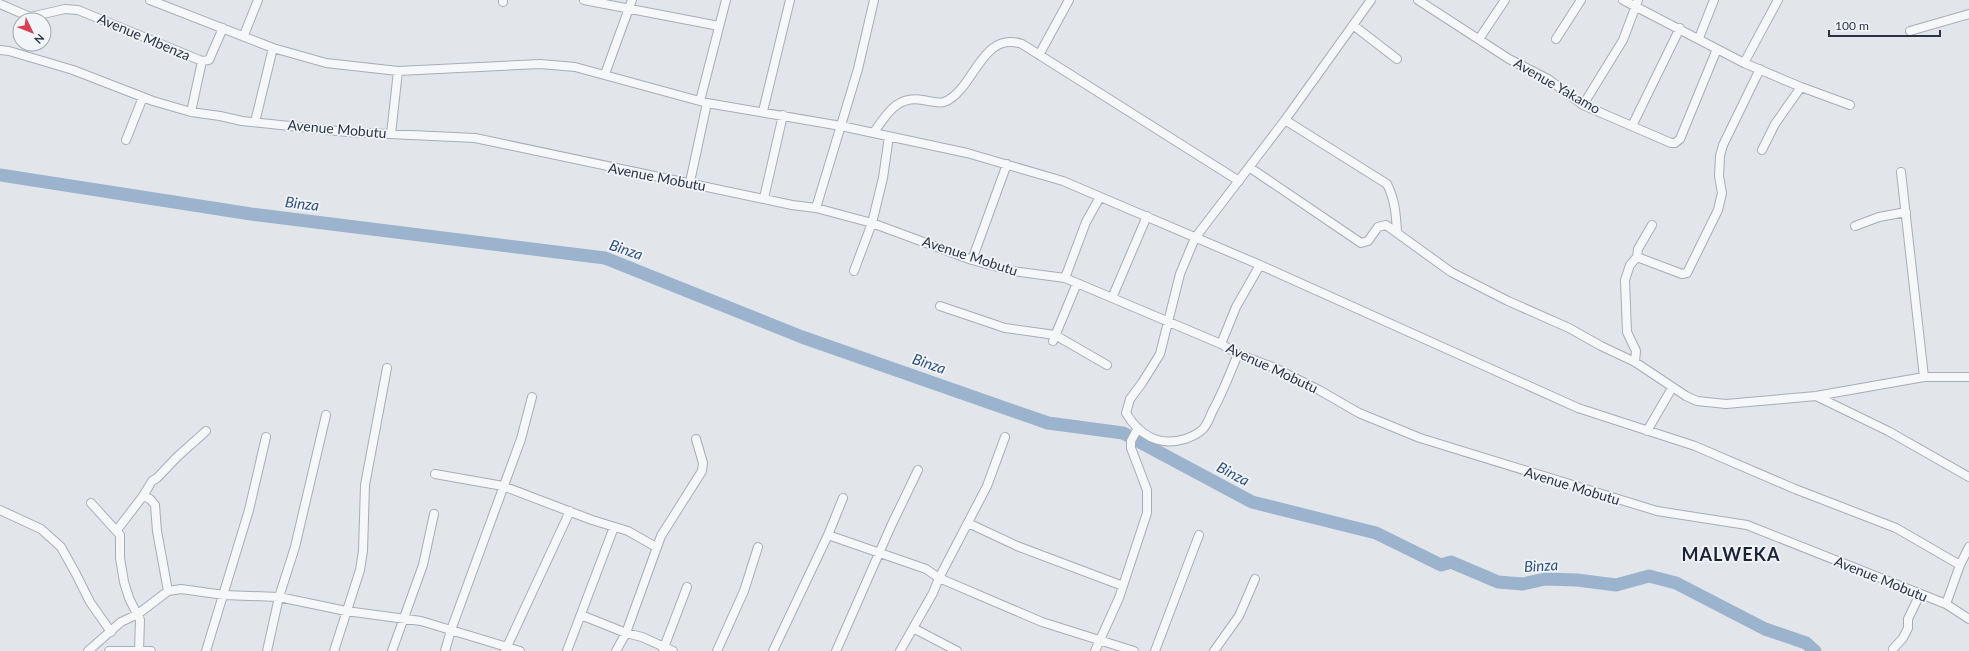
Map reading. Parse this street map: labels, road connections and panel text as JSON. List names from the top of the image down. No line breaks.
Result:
{"streets":{"street":["Avenue Mbenza","Avenue Yakamo","Avenue Mobutu"]},"districts":["MALWEKA"],"water":["Binza"],"scale_bar":"100 m","north":"bottom right"}
